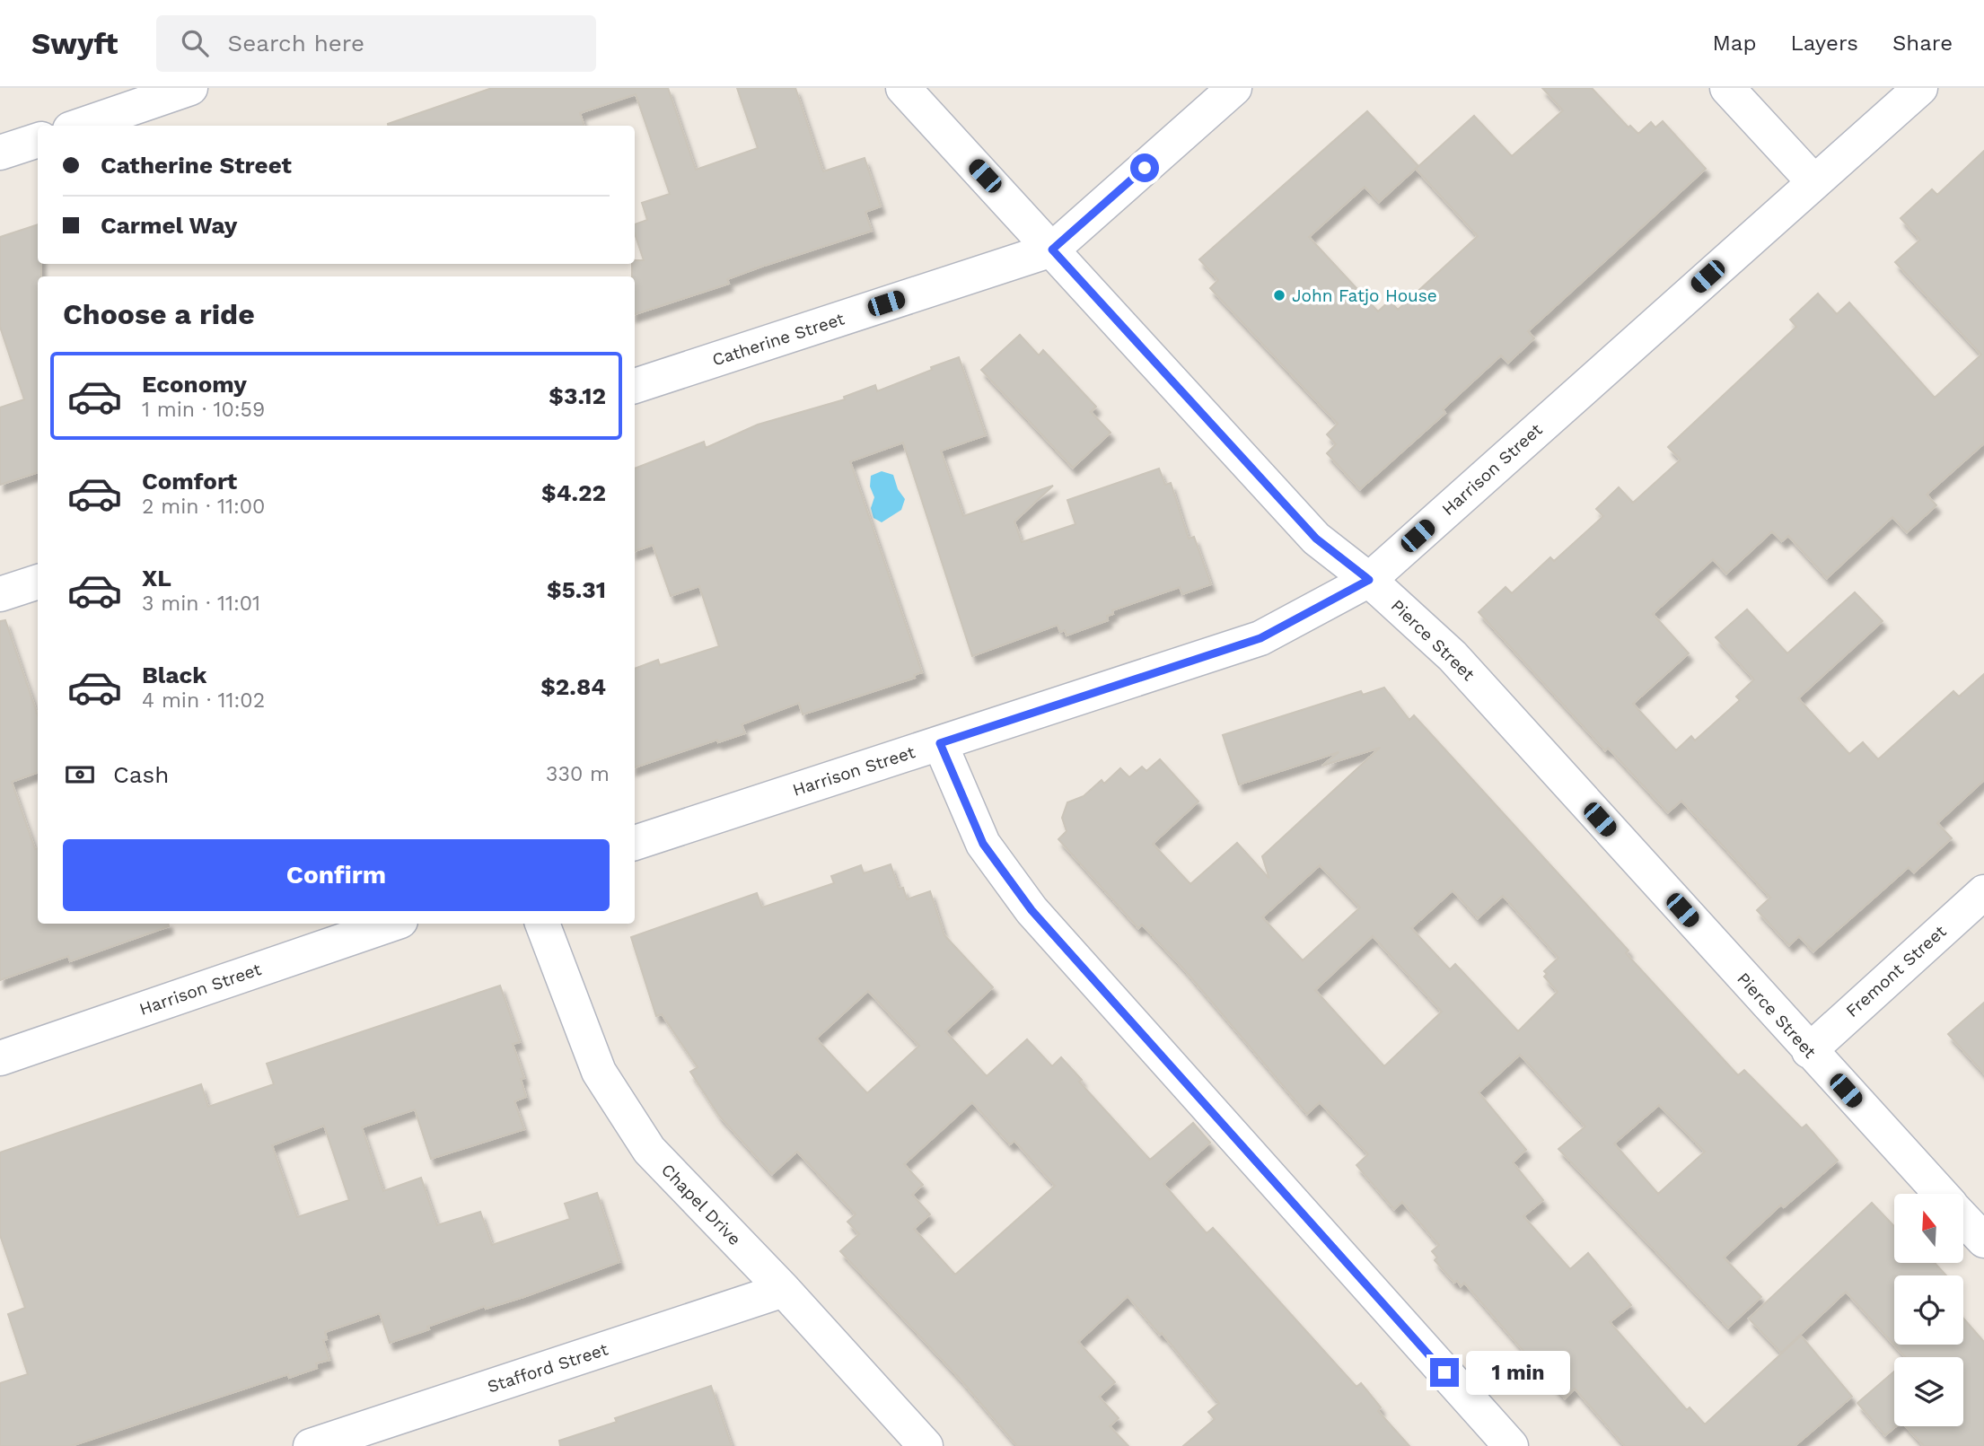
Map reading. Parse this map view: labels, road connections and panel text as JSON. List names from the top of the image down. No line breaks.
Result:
{"streets":{"street":["Catherine Street","Harrison Street","Pierce Street","Fremont Street","Chapel Drive","Stafford Street"]},"crossings":[["Catherine Street","Pierce Street"],["Harrison Street","Pierce Street"],["Pierce Street","Fremont Street"],["Chapel Drive","Stafford Street"]],"places":["John Fatjo House"],"north":"top","page":{"header":"Swyft","search":"Search here","nav":["Map","Layers","Share"],"banner":["Catherine Street","Carmel Way"],"heading":"Choose a ride","list":[{"name":"Economy","note":"1 min · 10:59","value":"$3.12"},{"name":"Comfort","note":"2 min · 11:00","value":"$4.22"},{"name":"XL","note":"3 min · 11:01","value":"$5.31"},{"name":"Black","note":"4 min · 11:02","value":"$2.84"}],"pay":["Cash","330 m"],"buttons":"Confirm","bubble":"1 min"}}
